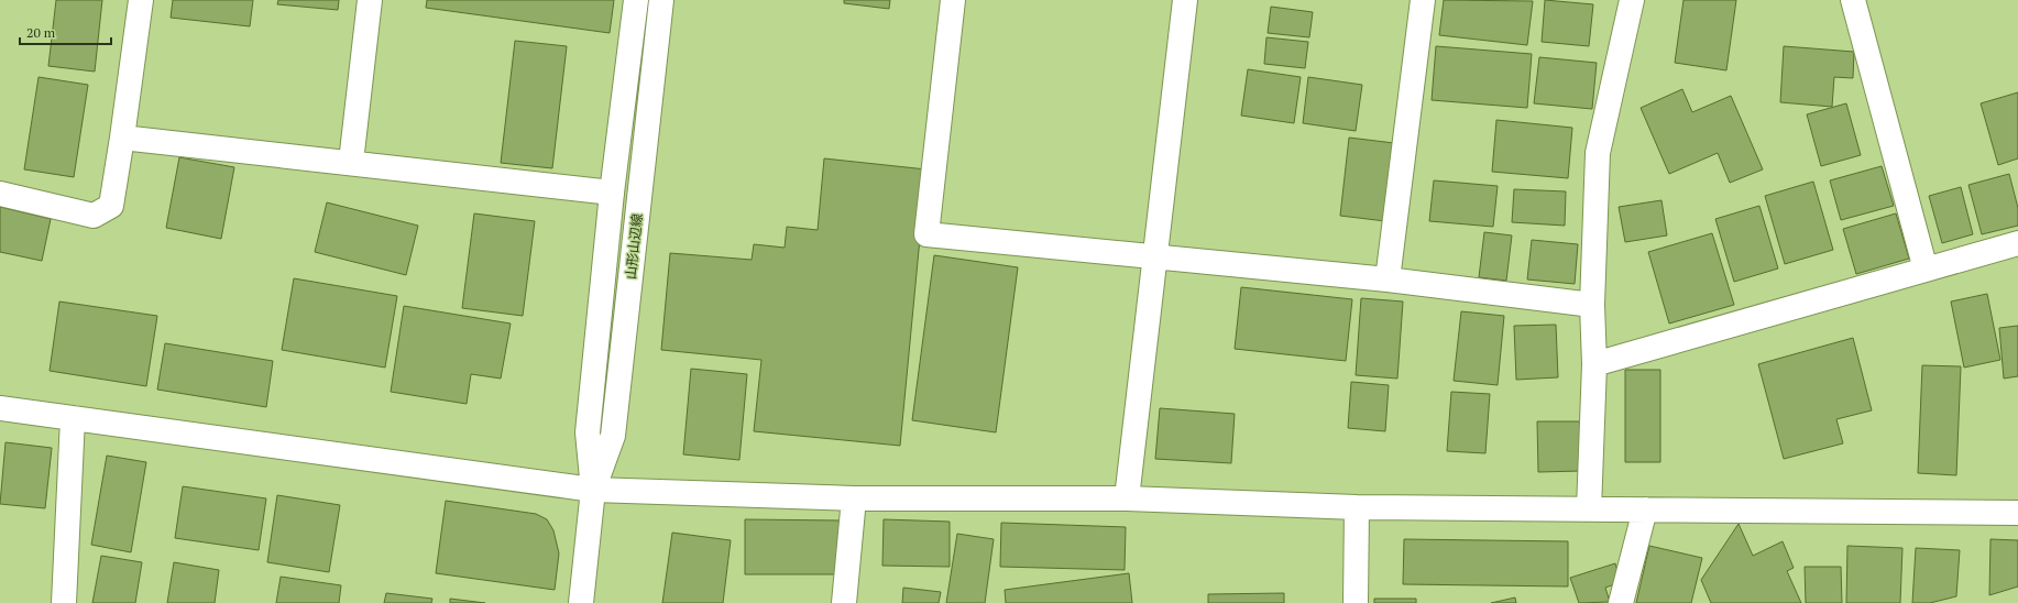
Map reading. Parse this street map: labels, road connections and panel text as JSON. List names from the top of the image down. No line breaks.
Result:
{"streets":{"street":["山形山辺線"]},"scale_bar":"20 m"}
